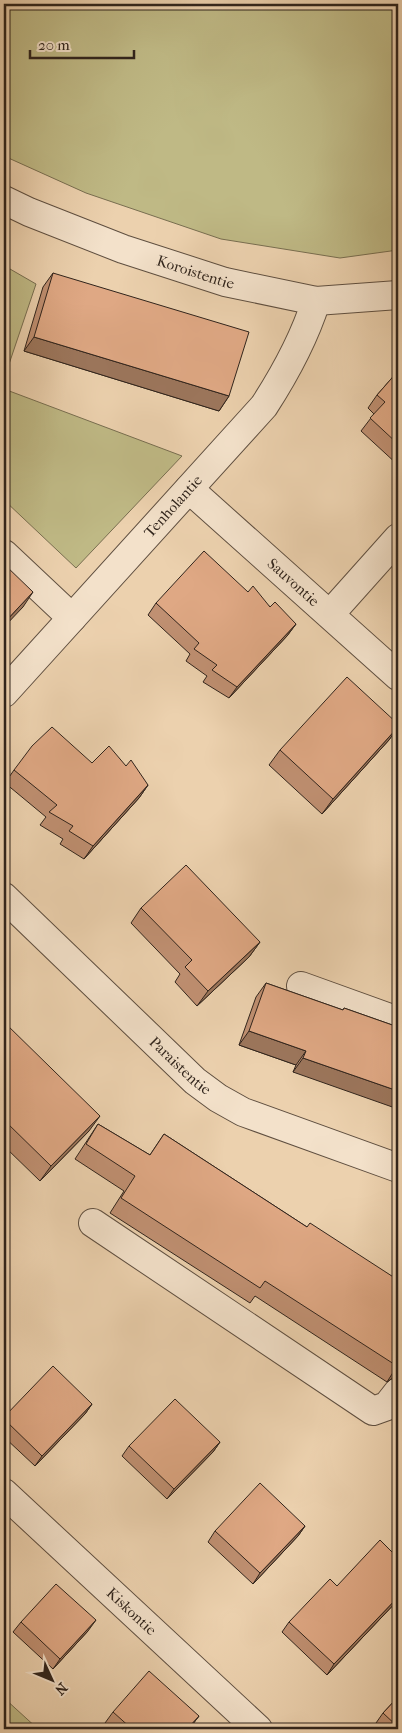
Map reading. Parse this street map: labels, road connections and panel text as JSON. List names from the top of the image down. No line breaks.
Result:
{"streets":{"street":["Koroistentie","Tenholantie","Sauvontie","Paraistentie","Kiskontie"]},"crossings":[["Koroistentie","Tenholantie"],["Tenholantie","Sauvontie"]],"scale_bar":"20 m","north":"bottom right"}
